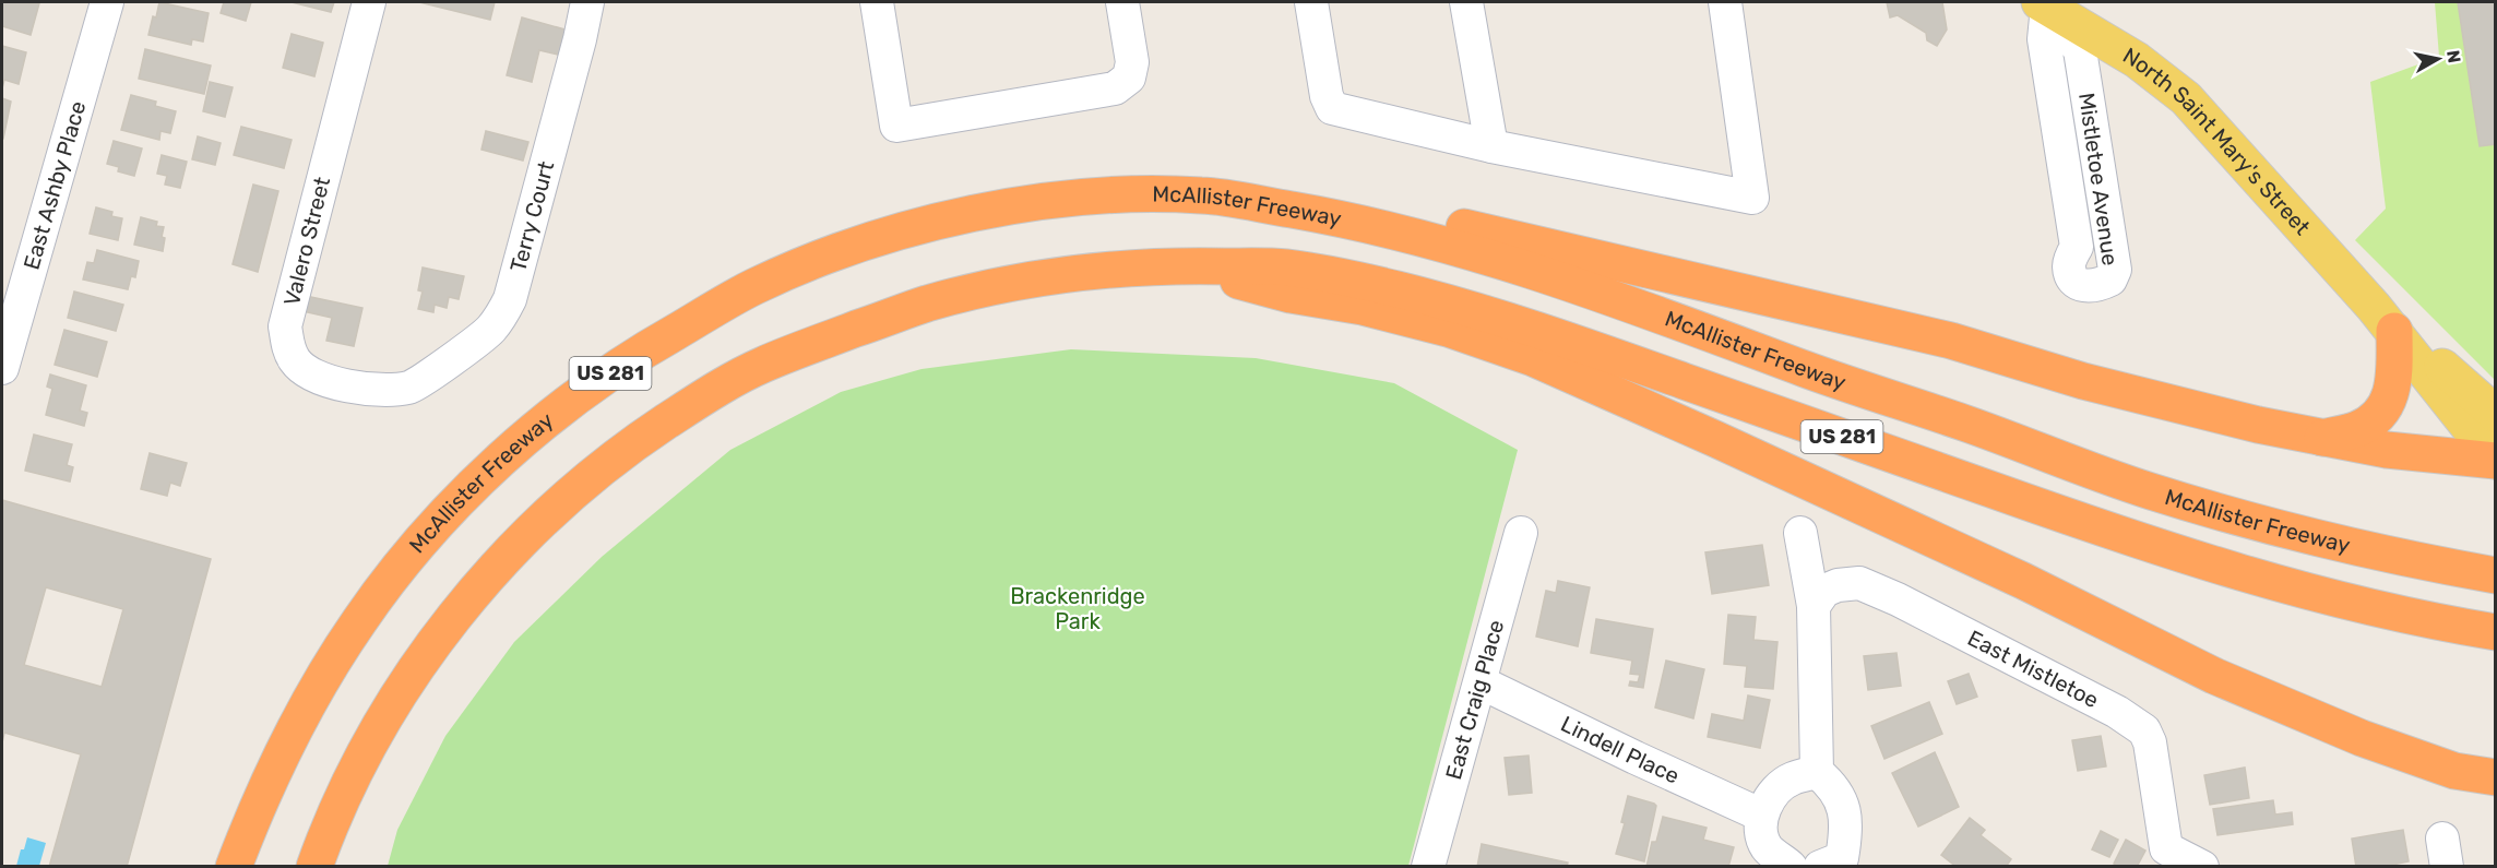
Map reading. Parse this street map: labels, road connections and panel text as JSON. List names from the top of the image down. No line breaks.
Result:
{"streets":{"highway":["McAllister Freeway","US 281"],"main road":["North Saint Mary's Street"],"street":["Mistletoe Avenue","East Ashby Place","Terry Court","Valero Street","East Mistletoe","East Craig Place","Lindell Place"]},"crossings":[["North Saint Mary's Street","Mistletoe Avenue"],["Terry Court","Valero Street"],["East Craig Place","Lindell Place"]],"parks":["Brackenridge Park"],"north":"right"}
